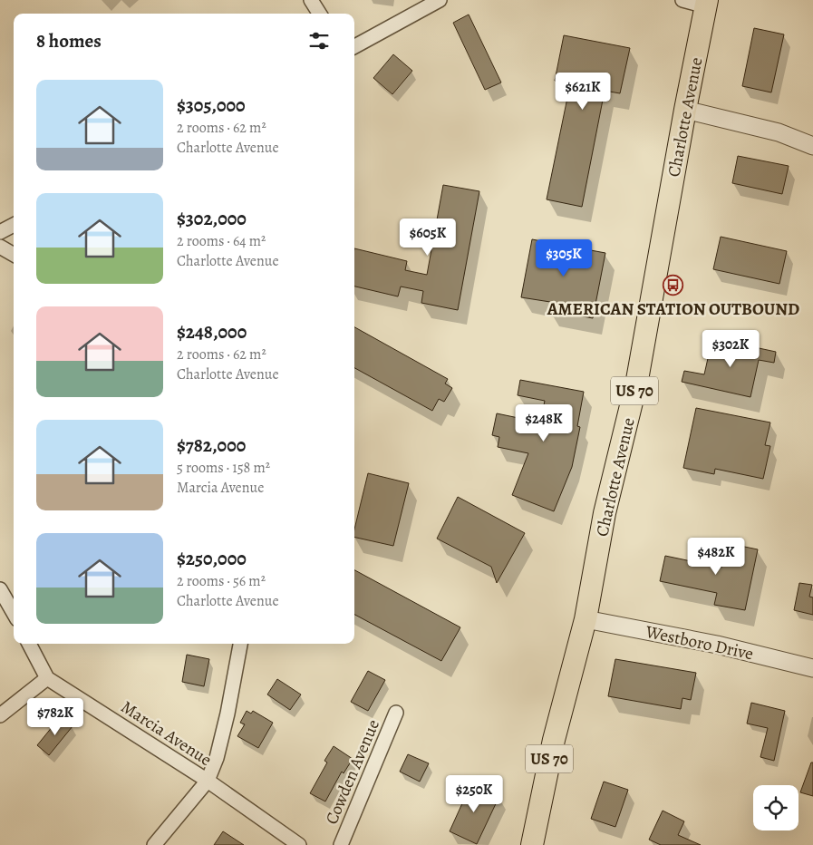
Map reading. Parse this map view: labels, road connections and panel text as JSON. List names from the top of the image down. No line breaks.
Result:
{"streets":{"main road":["Charlotte Avenue","US 70"],"street":["Westboro Drive","Marcia Avenue","Cowden Avenue"]},"crossings":[["Charlotte Avenue","Westboro Drive"]],"places":{"bus stop":["AMERICAN STATION OUTBOUND"]},"page":{"heading":"8 homes","list":[{"name":"$305,000","note":"2 rooms · 62 m² · Charlotte Avenue"},{"name":"$302,000","note":"2 rooms · 64 m² · Charlotte Avenue"},{"name":"$248,000","note":"2 rooms · 62 m² · Charlotte Avenue"},{"name":"$782,000","note":"5 rooms · 158 m² · Marcia Avenue"},{"name":"$250,000","note":"2 rooms · 56 m² · Charlotte Avenue"}],"price":["$621K","$605K","$305K","$302K","$248K","$482K","$782K","$250K"]}}
